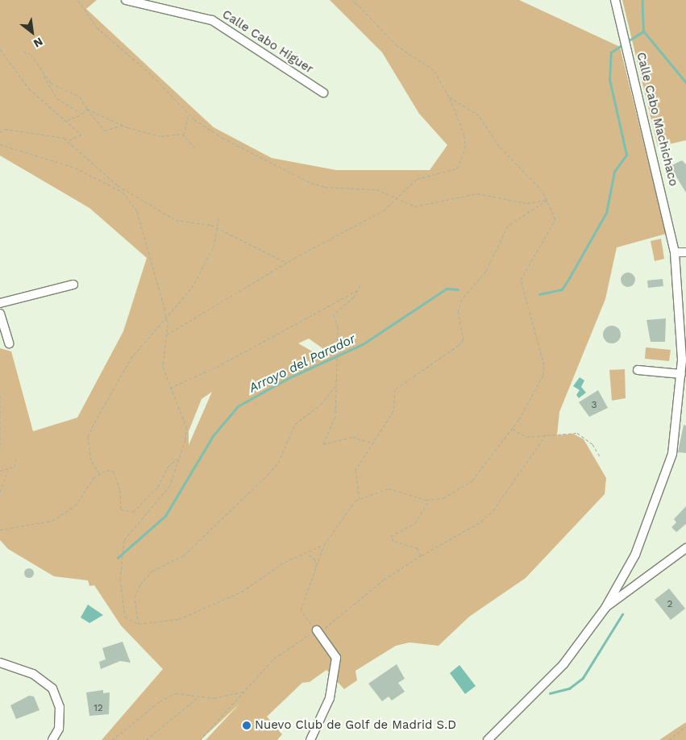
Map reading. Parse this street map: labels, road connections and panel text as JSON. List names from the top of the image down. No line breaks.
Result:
{"streets":{"street":["Calle Cabo Higuer","Calle Cabo Machichaco"]},"water":["Arroyo del Parador"],"places":["Nuevo Club de Golf de Madrid S.D"],"house_numbers":["3","2","12"],"north":"bottom right"}
